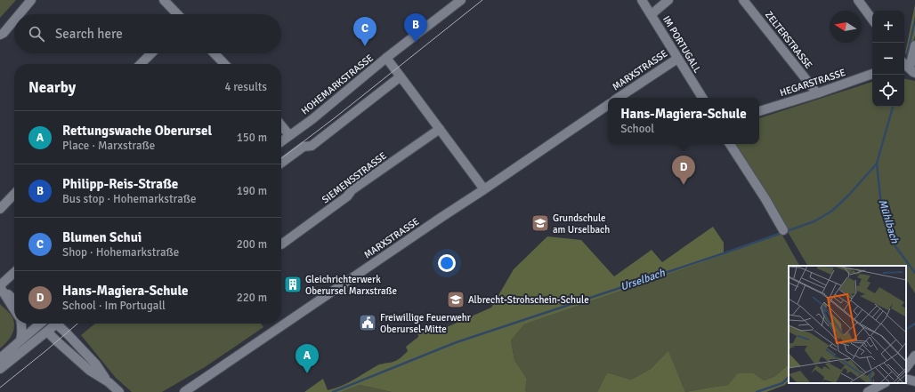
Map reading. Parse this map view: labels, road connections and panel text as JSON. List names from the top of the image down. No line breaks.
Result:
{"streets":{"street":["ZELTERSTRASSE","IM PORTUGALL","MARXSTRASSE","HEGARSTRASSE","HOHEMARKSTRASSE","SIEMENSSTRASSE"]},"crossings":[["ZELTERSTRASSE","HEGARSTRASSE"],["IM PORTUGALL","MARXSTRASSE"]],"water":["Mühlbach","Urselbach"],"places":{"school or university":["Grundschule am Urselbach","Albrecht-Strohschein-Schule"],"building":["Gleichrichterwerk Oberursel Marxstraße"],"public building":["Freiwillige Feuerwehr Oberursel-Mitte"]},"north":"left","page":{"map_buttons":["+","−"],"pins":["B","C","D","A"],"search":"Search here","heading":["Nearby","4 results"],"popup":["Hans-Magiera-Schule","School"],"list":[{"mark":"A","name":"Rettungswache Oberursel","note":"Place · Marxstraße","value":"150 m"},{"mark":"B","name":"Philipp-Reis-Straße","note":"Bus stop · Hohemarkstraße","value":"190 m"},{"mark":"C","name":"Blumen Schui","note":"Shop · Hohemarkstraße","value":"200 m"},{"mark":"D","name":"Hans-Magiera-Schule","note":"School · Im Portugall","value":"220 m"}]}}
